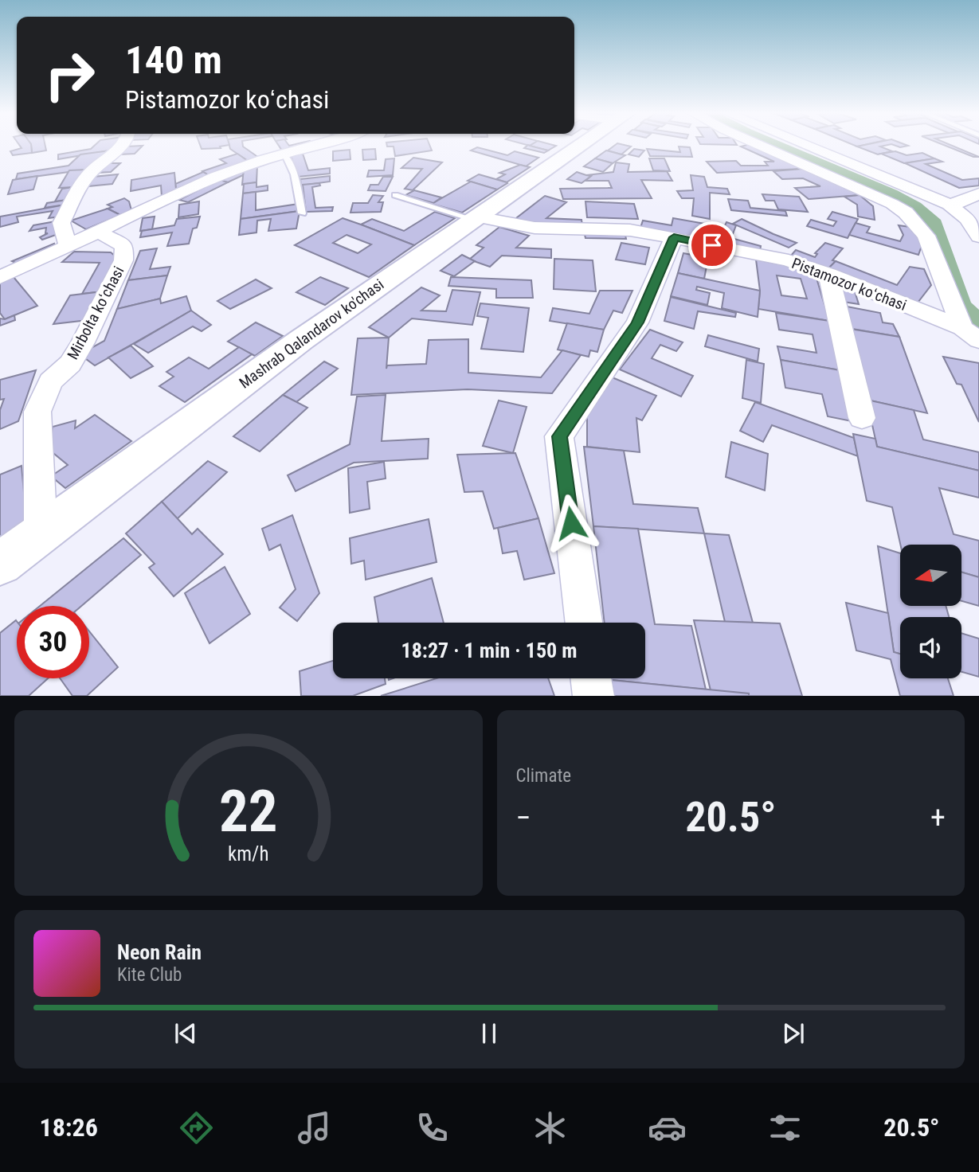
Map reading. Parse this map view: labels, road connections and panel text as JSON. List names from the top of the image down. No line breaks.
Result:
{"streets":{"main road":["Mashrab Qalandarov ko'chasi"],"street":["Pistamozor koʻchasi","Mirbolta koʻchasi"]},"crossings":[["Pistamozor koʻchasi","Mashrab Qalandarov ko'chasi"],["Mirbolta koʻchasi","Mashrab Qalandarov ko'chasi"]],"north":"left","page":{"turn":["140 m","Pistamozor koʻchasi"],"limit":"30","trip":"18:27 · 1 min · 150 m","tile":"Climate","heat":["−","20.5°","+"],"song":["Neon Rain","Kite Club"],"tabs":["18:26","20.5°"],"gauge":["22","km/h"]}}
